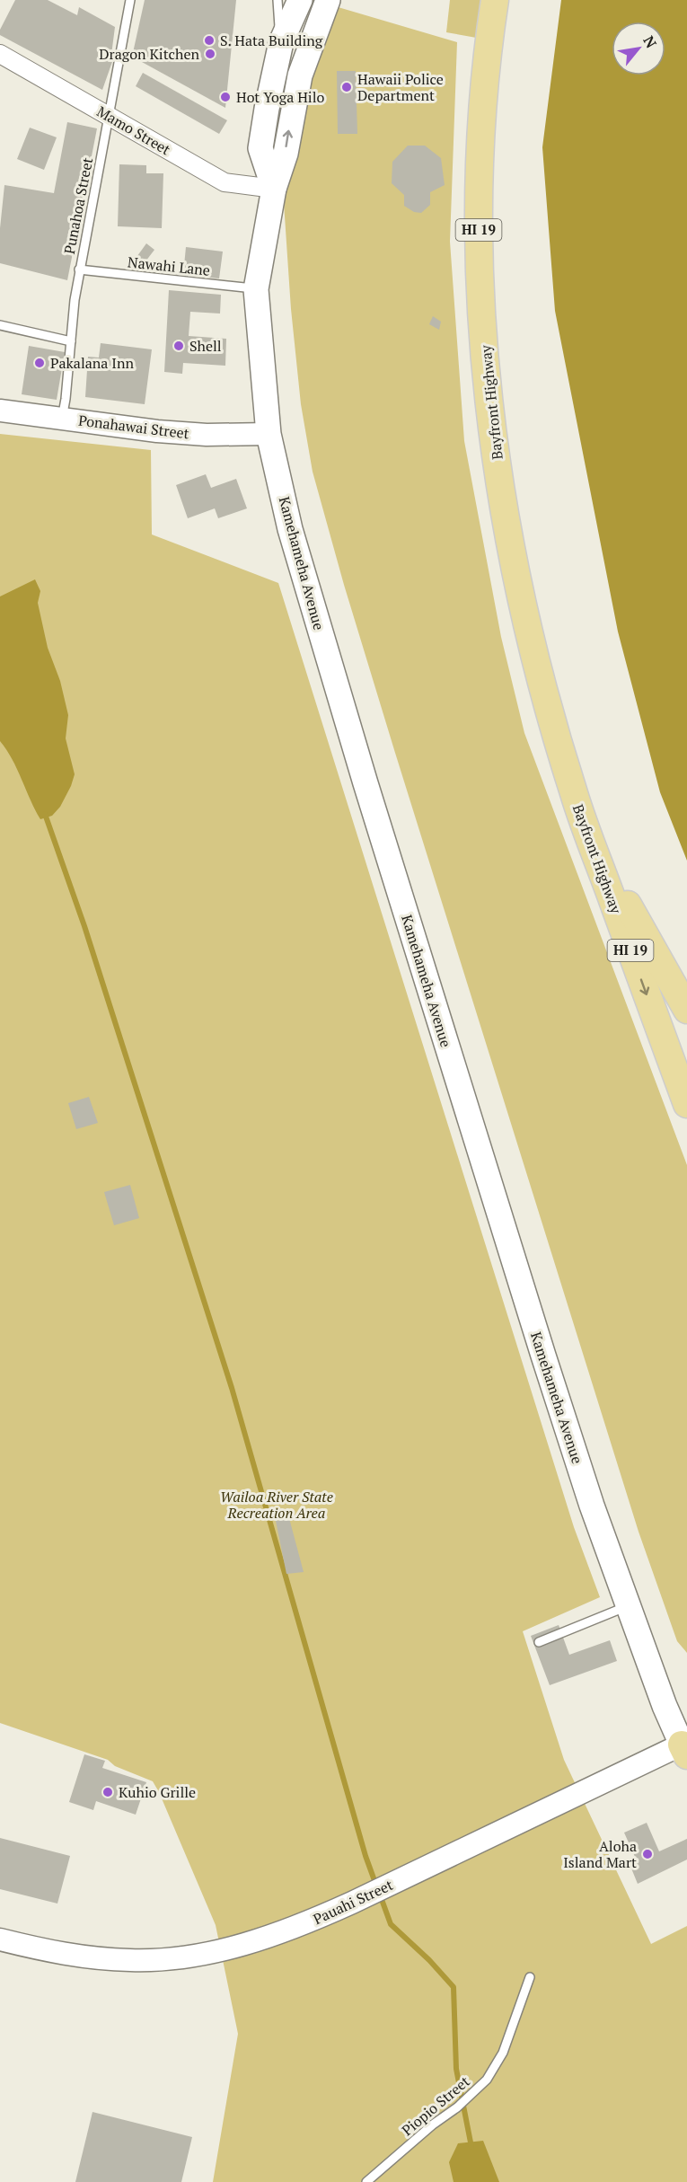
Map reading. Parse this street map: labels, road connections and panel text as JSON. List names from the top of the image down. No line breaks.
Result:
{"streets":{"main road":["HI 19","Bayfront Highway","Kamehameha Avenue"],"street":["Mamo Street","Ponahawai Street","Pauahi Street"],"lane":["Punahoa Street","Nawahi Lane","Piopio Street"]},"crossings":[["Mamo Street","Punahoa Street"],["Mamo Street","Kamehameha Avenue"],["Punahoa Street","Nawahi Lane"],["Punahoa Street","Ponahawai Street"],["Nawahi Lane","Kamehameha Avenue"],["Ponahawai Street","Kamehameha Avenue"],["Kamehameha Avenue","Pauahi Street"]],"parks":["Wailoa River State Recreation Area"],"places":["S. Hata Building","Dragon Kitchen","Hawaii Police Department","Hot Yoga Hilo","Shell","Pakalana Inn","Kuhio Grille","Aloha Island Mart"],"north":"top right"}
